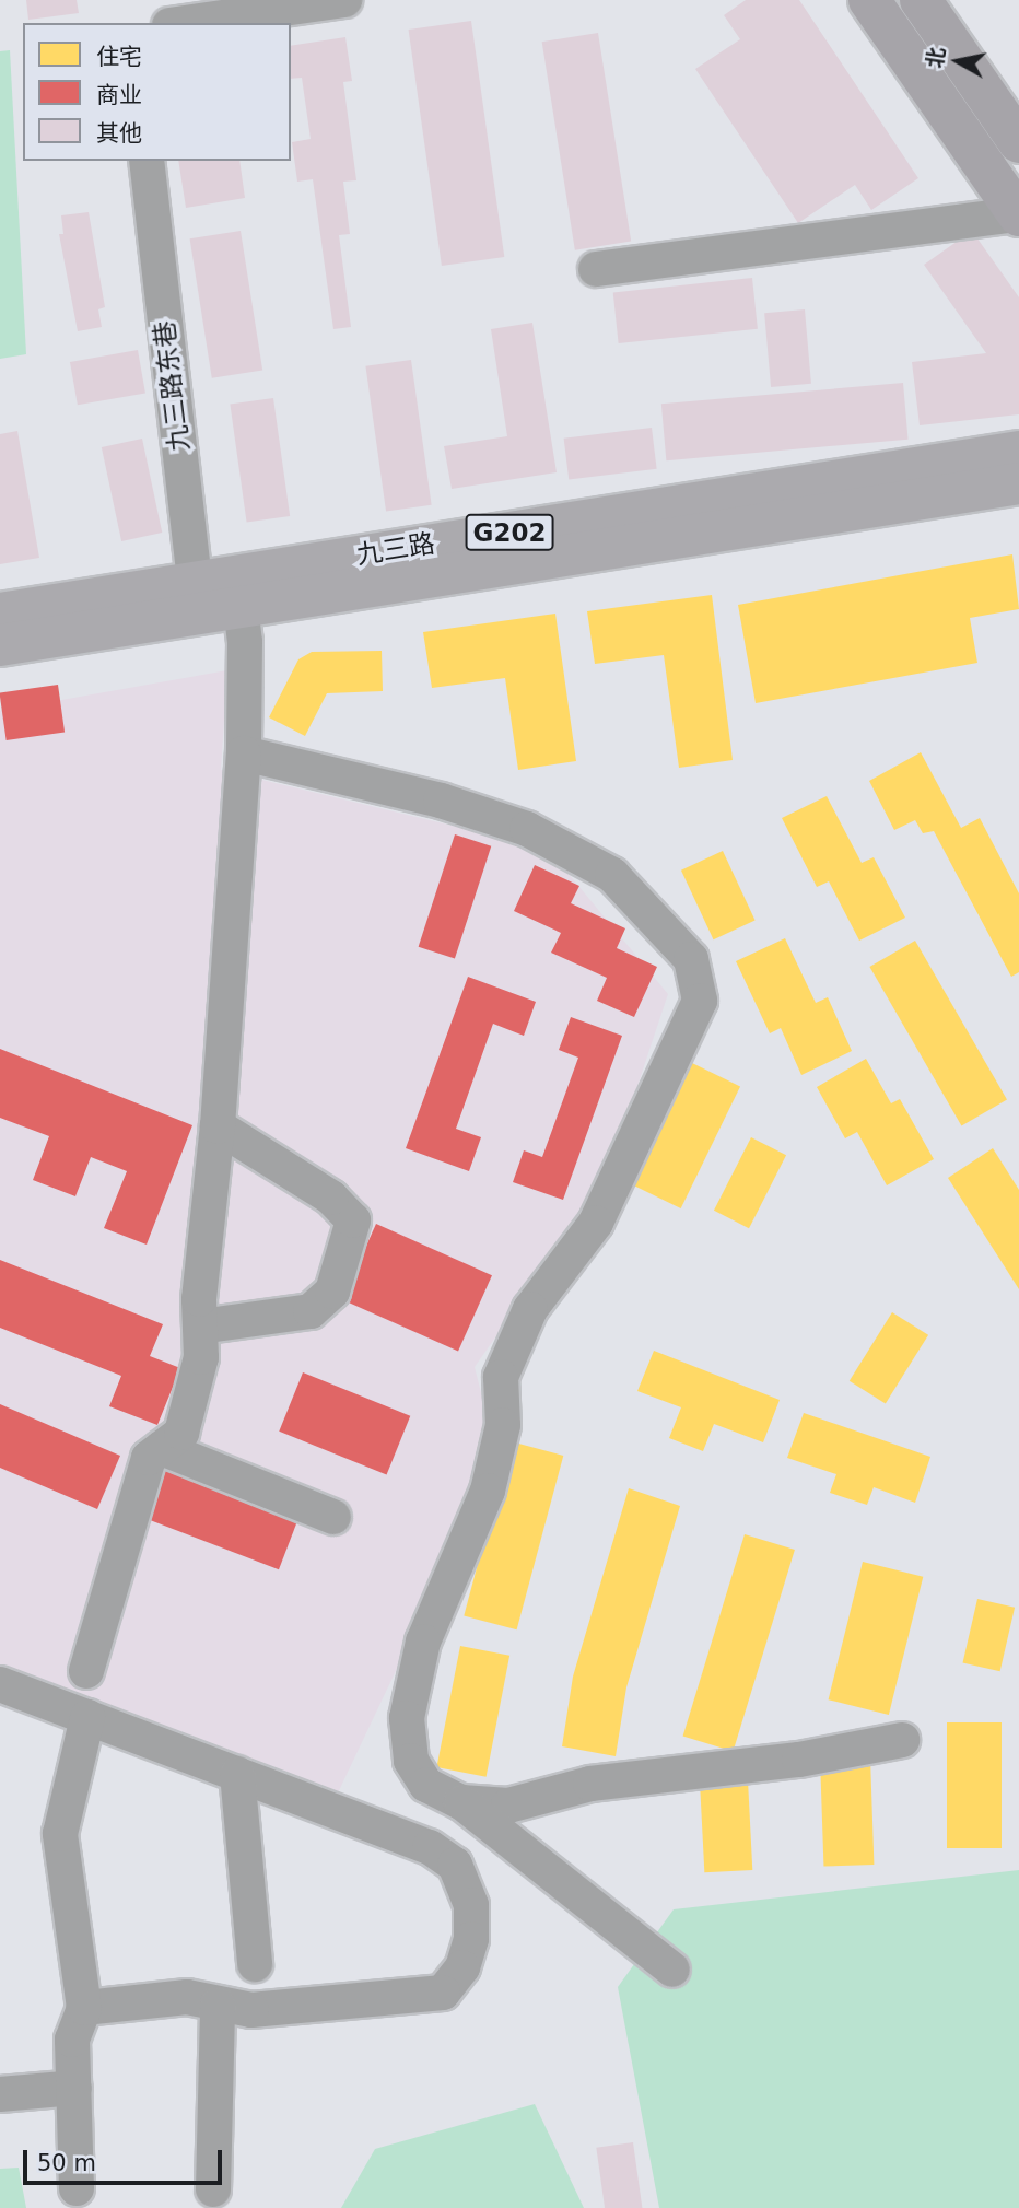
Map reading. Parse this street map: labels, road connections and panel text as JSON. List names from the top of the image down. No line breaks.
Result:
{"streets":{"highway":["G202","九三路"],"street":["九三路东巷"]},"crossings":[["九三路东巷","九三路"]],"legend":["住宅","商业","其他"],"scale_bar":"50 m","north":"left"}
